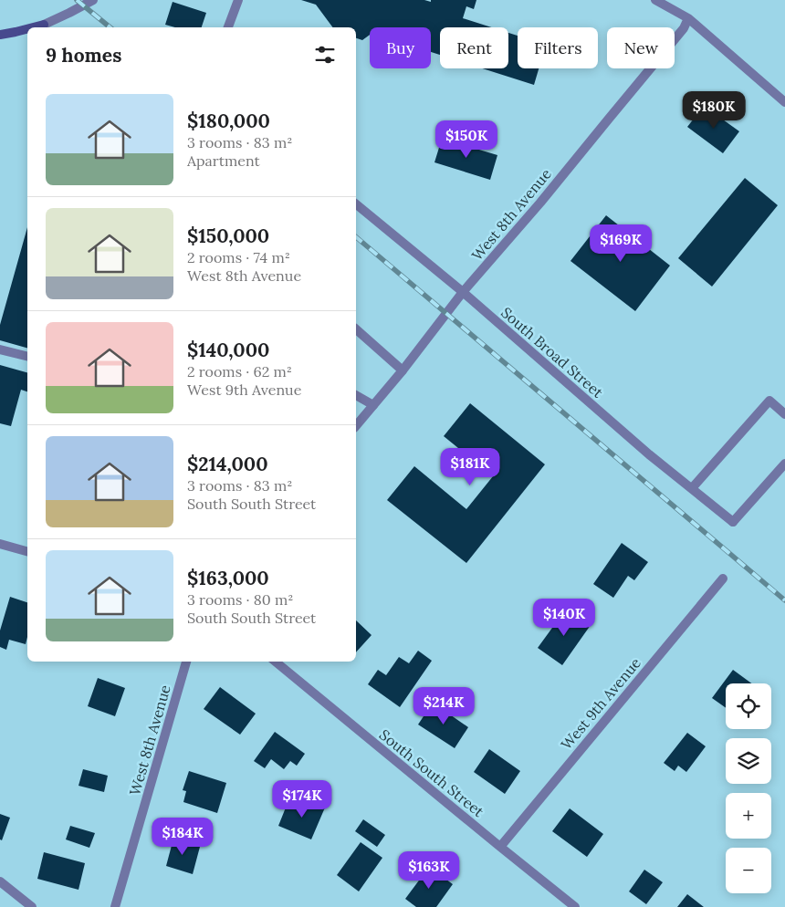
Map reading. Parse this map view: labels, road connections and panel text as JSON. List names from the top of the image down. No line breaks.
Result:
{"streets":{"street":["West 8th Avenue","South Broad Street","West 9th Avenue","South South Street"]},"crossings":[["West 8th Avenue","South Broad Street"],["West 9th Avenue","South South Street"]],"page":{"chip":["Buy","Rent","Filters","New"],"heading":"9 homes","list":[{"name":"$180,000","note":"3 rooms · 83 m² · Apartment"},{"name":"$150,000","note":"2 rooms · 74 m² · West 8th Avenue"},{"name":"$140,000","note":"2 rooms · 62 m² · West 9th Avenue"},{"name":"$214,000","note":"3 rooms · 83 m² · South South Street"},{"name":"$163,000","note":"3 rooms · 80 m² · South South Street"}],"price":["$180K","$150K","$169K","$181K","$140K","$214K","$174K","$184K","$163K"],"map_buttons":["+","−"]}}
